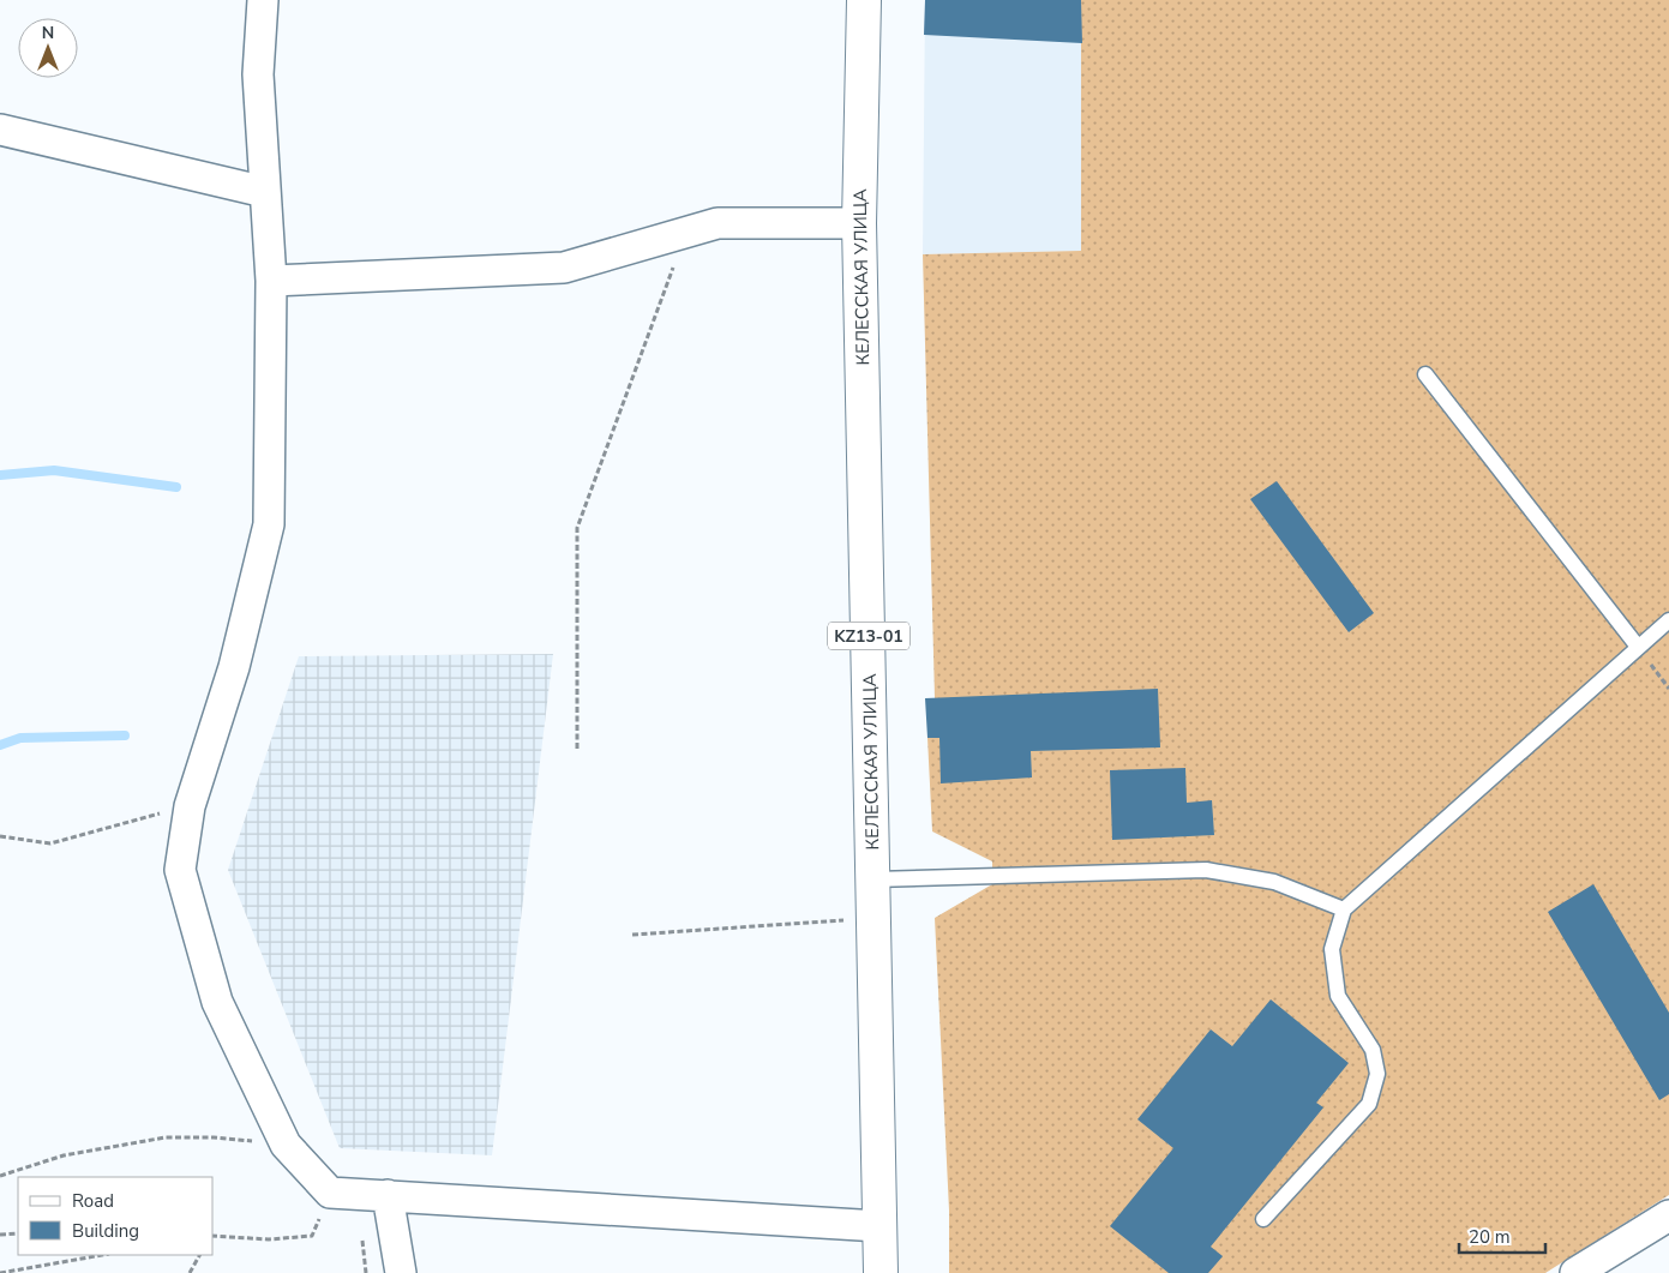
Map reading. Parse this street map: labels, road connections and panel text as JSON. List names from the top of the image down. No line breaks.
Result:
{"streets":{"main road":["КЕЛЕССКАЯ УЛИЦА","KZ13-01"]},"legend":["Road","Building"],"scale_bar":"20 m","north":"top"}
